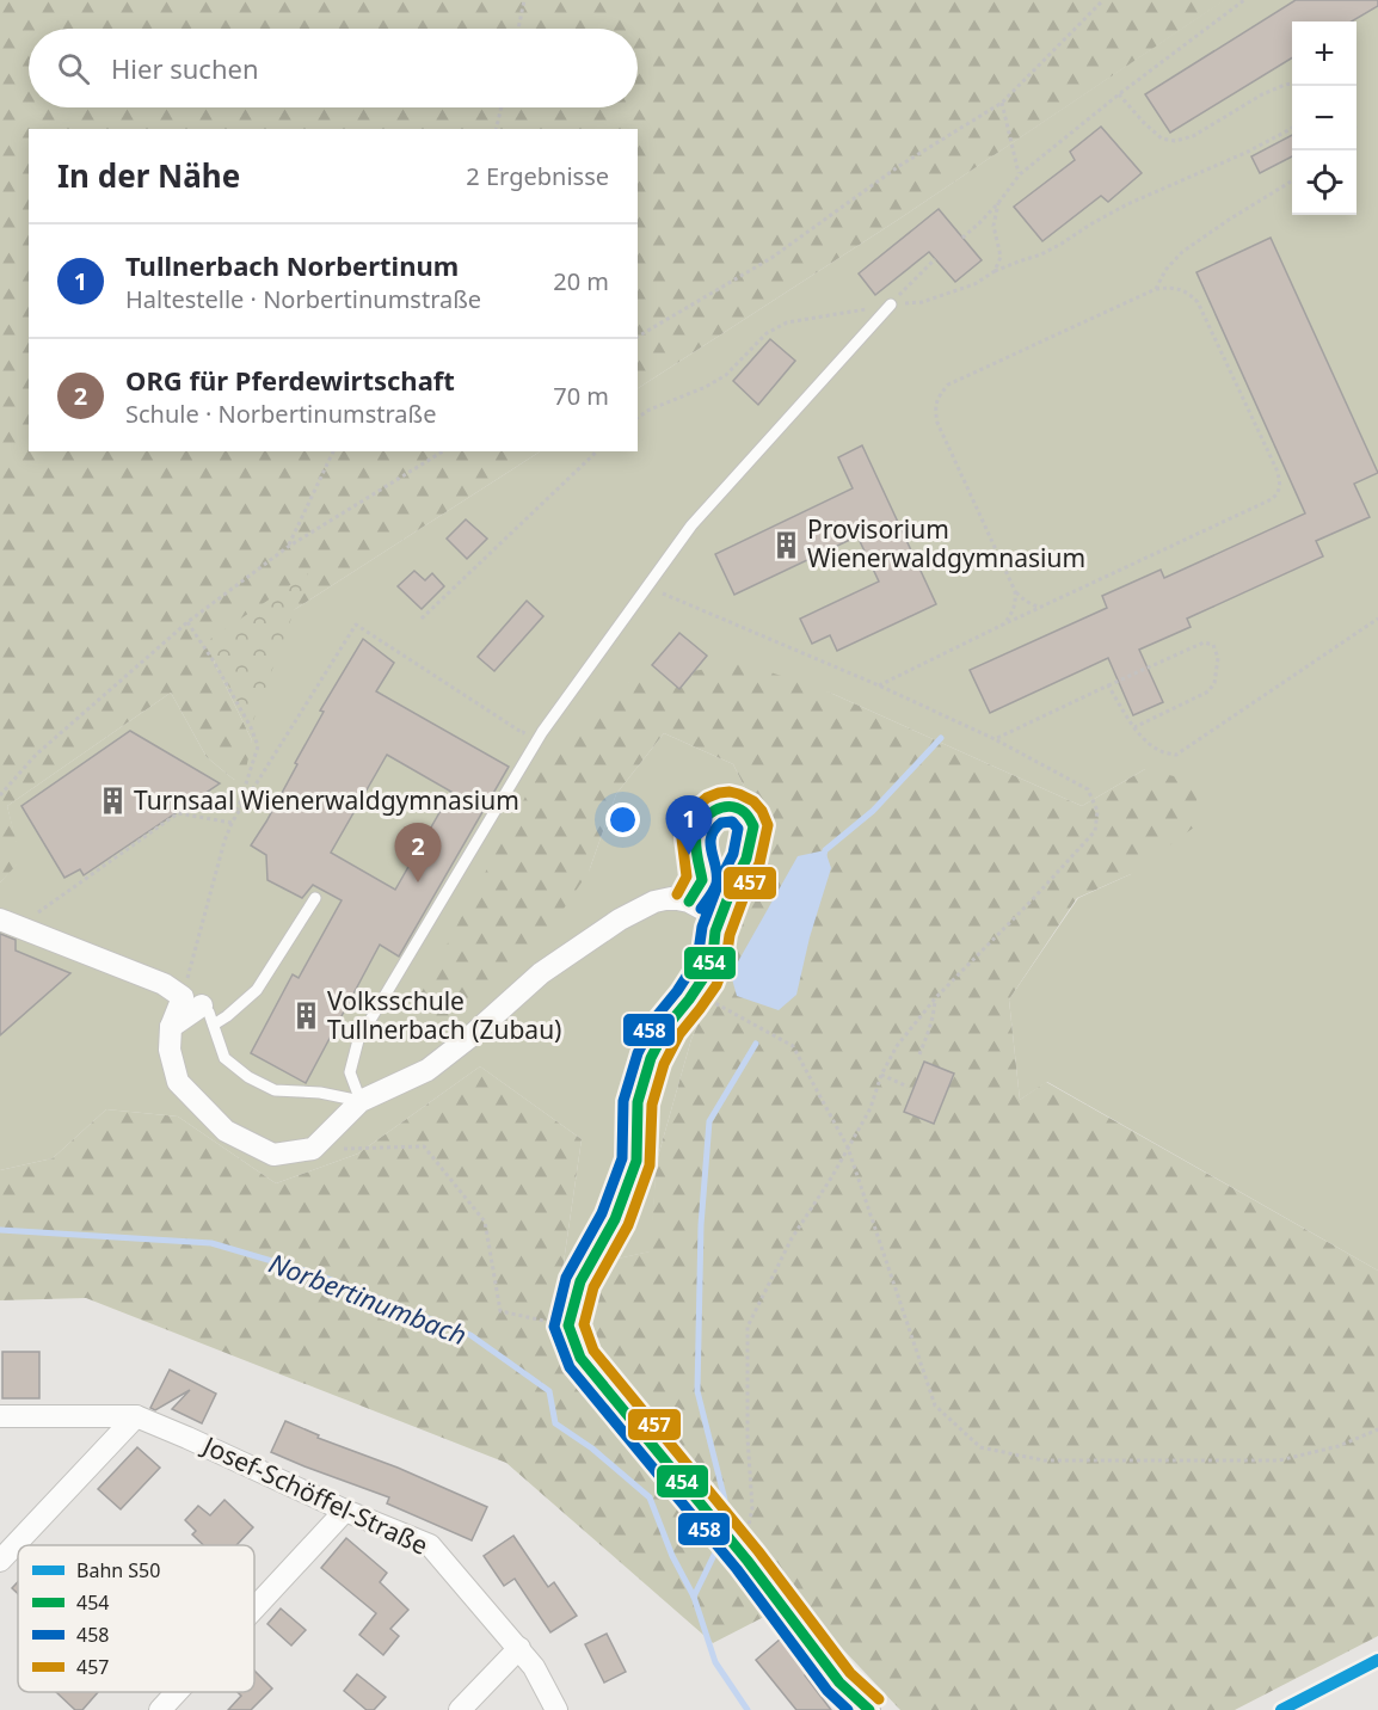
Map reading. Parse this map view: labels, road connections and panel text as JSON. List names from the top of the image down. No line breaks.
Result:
{"streets":{"street":["Josef-Schöffel-Straße"]},"water":["Norbertinumbach"],"places":{"building":["Provisorium Wienerwaldgymnasium","Turnsaal Wienerwaldgymnasium","Volksschule Tullnerbach (Zubau)"]},"lines":["transit line 457","transit line 454","transit line 458","rail line S50"],"legend":["Bahn S50","454","458","457"],"page":{"map_buttons":["+","−"],"search":"Hier suchen","heading":["In der Nähe","2 Ergebnisse"],"list":[{"mark":"1","name":"Tullnerbach Norbertinum","note":"Haltestelle · Norbertinumstraße","value":"20 m"},{"mark":"2","name":"ORG für Pferdewirtschaft","note":"Schule · Norbertinumstraße","value":"70 m"}],"pins":["1","2"]}}
